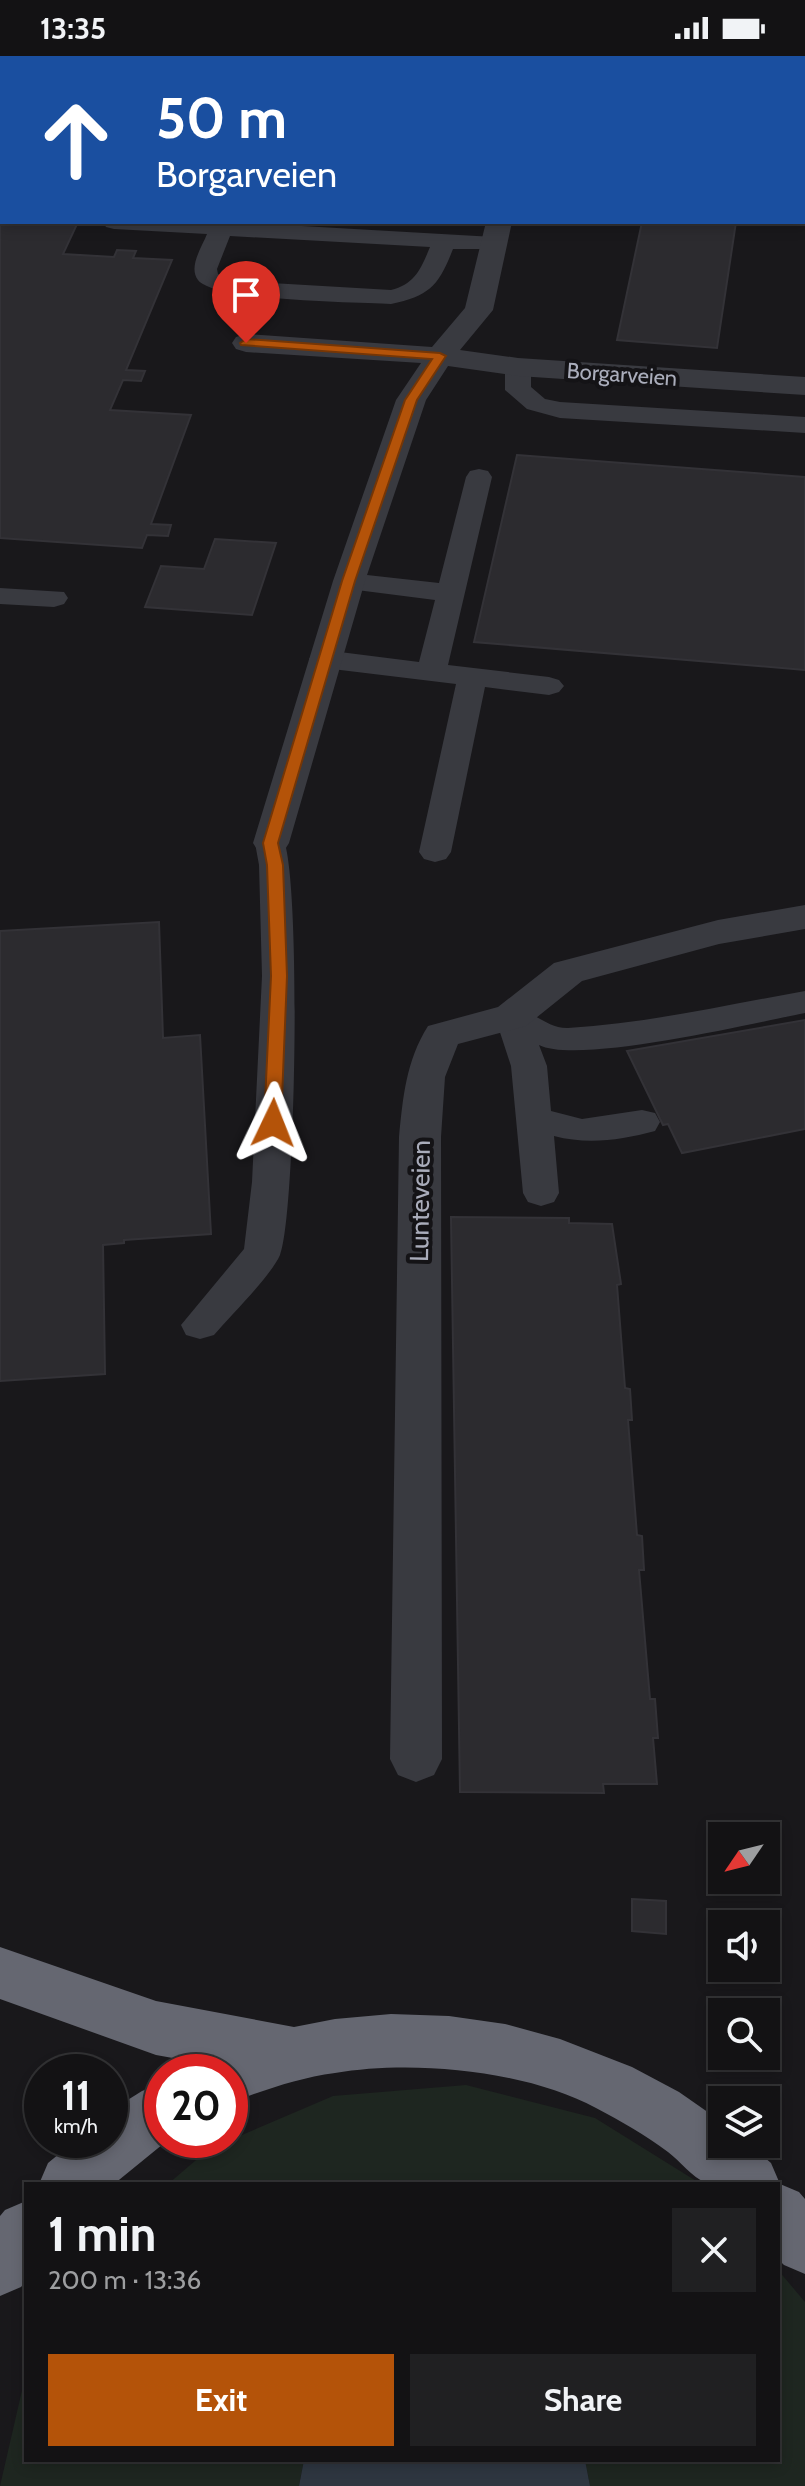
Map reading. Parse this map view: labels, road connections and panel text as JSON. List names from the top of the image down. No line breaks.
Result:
{"streets":{"street":["Borgarveien","Lunteveien"]},"north":"bottom left","page":{"status":"13:35","turn":["50 m","Borgarveien"],"speed":"11 km/h","limit":"20","heading":["1 min","200 m · 13:36"],"buttons":["Exit","Share"]}}
